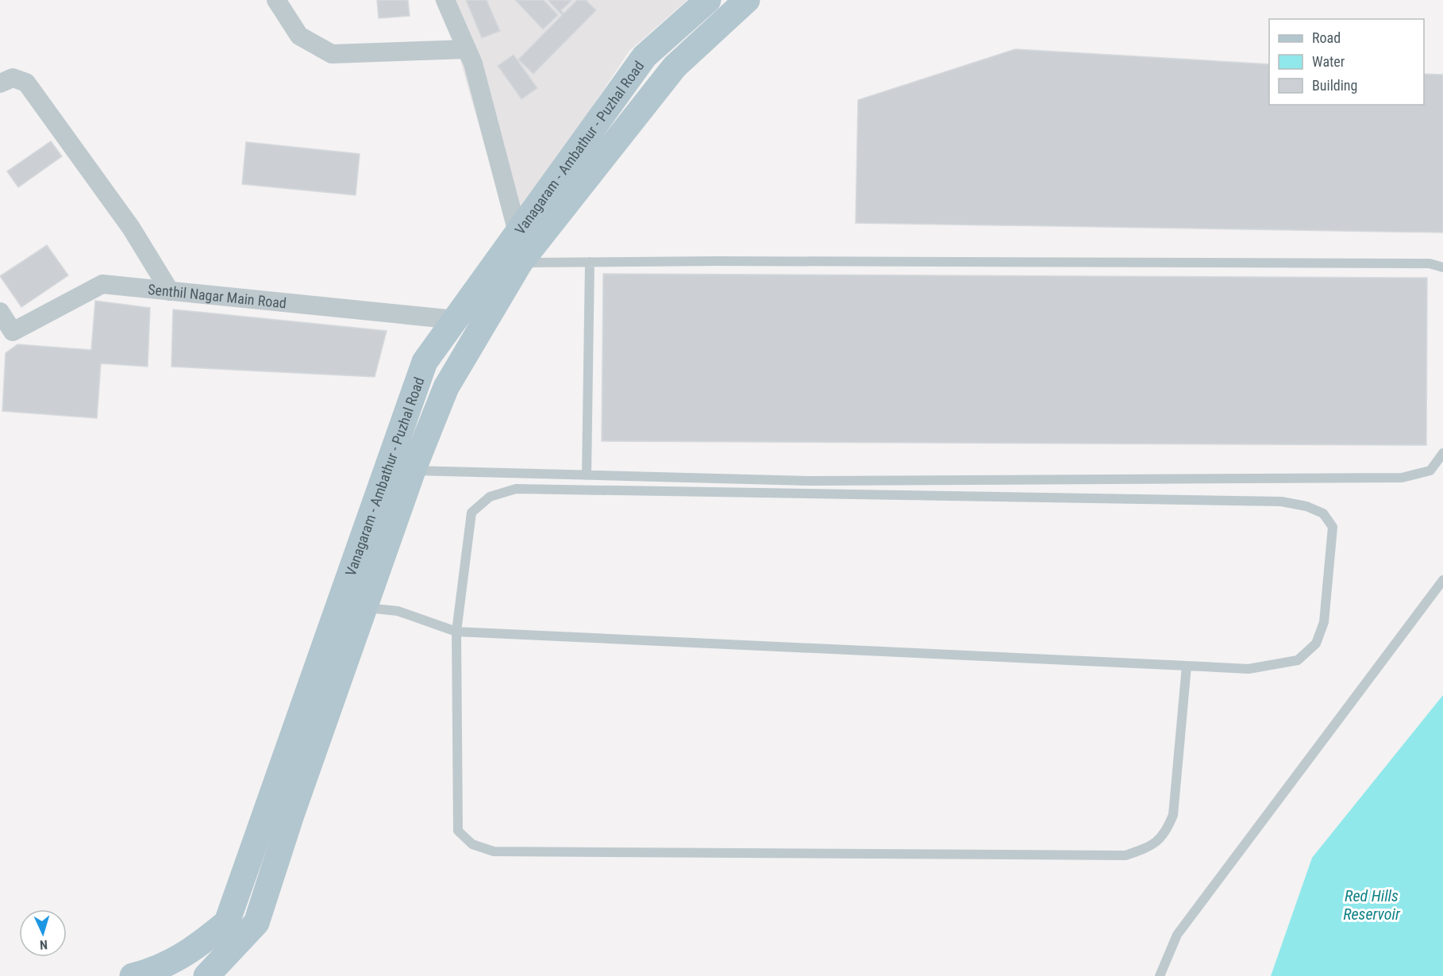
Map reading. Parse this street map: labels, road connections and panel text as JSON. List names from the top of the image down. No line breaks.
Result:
{"streets":{"main road":["Vanagaram - Ambathur - Puzhal Road"],"street":["Senthil Nagar Main Road"]},"crossings":[["Vanagaram - Ambathur - Puzhal Road","Senthil Nagar Main Road"]],"water":["Red Hills Reservoir"],"legend":["Road","Water","Building"],"north":"bottom"}
